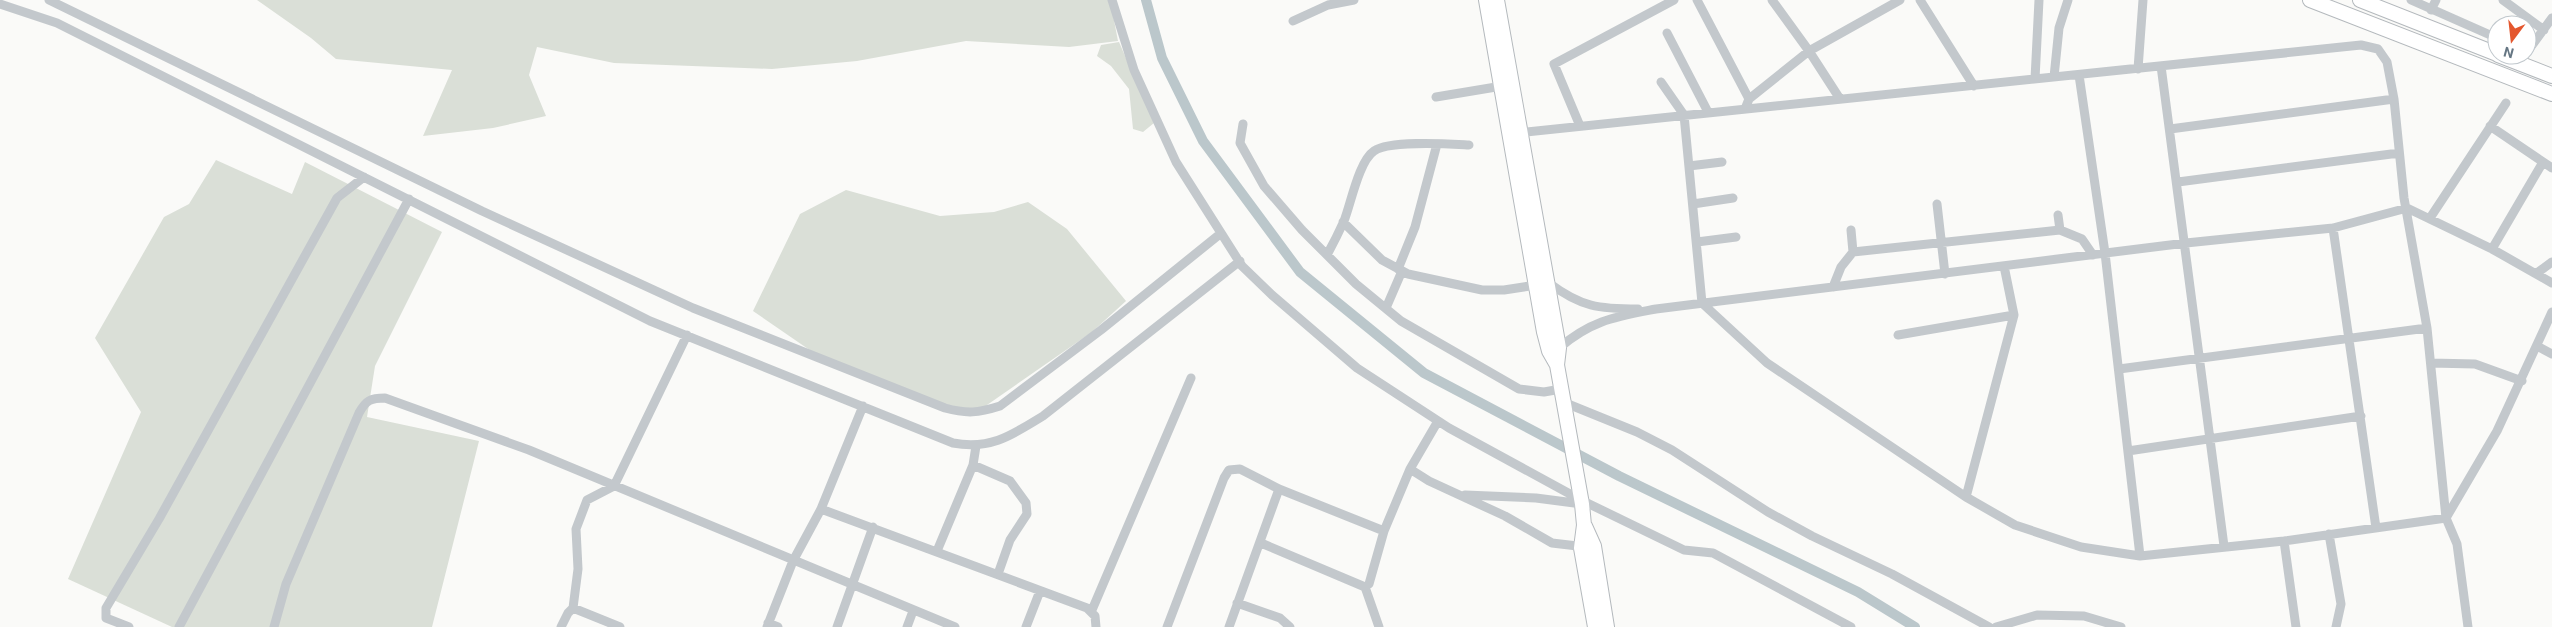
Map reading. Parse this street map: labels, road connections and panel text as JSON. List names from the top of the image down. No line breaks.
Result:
{"north":"bottom"}
